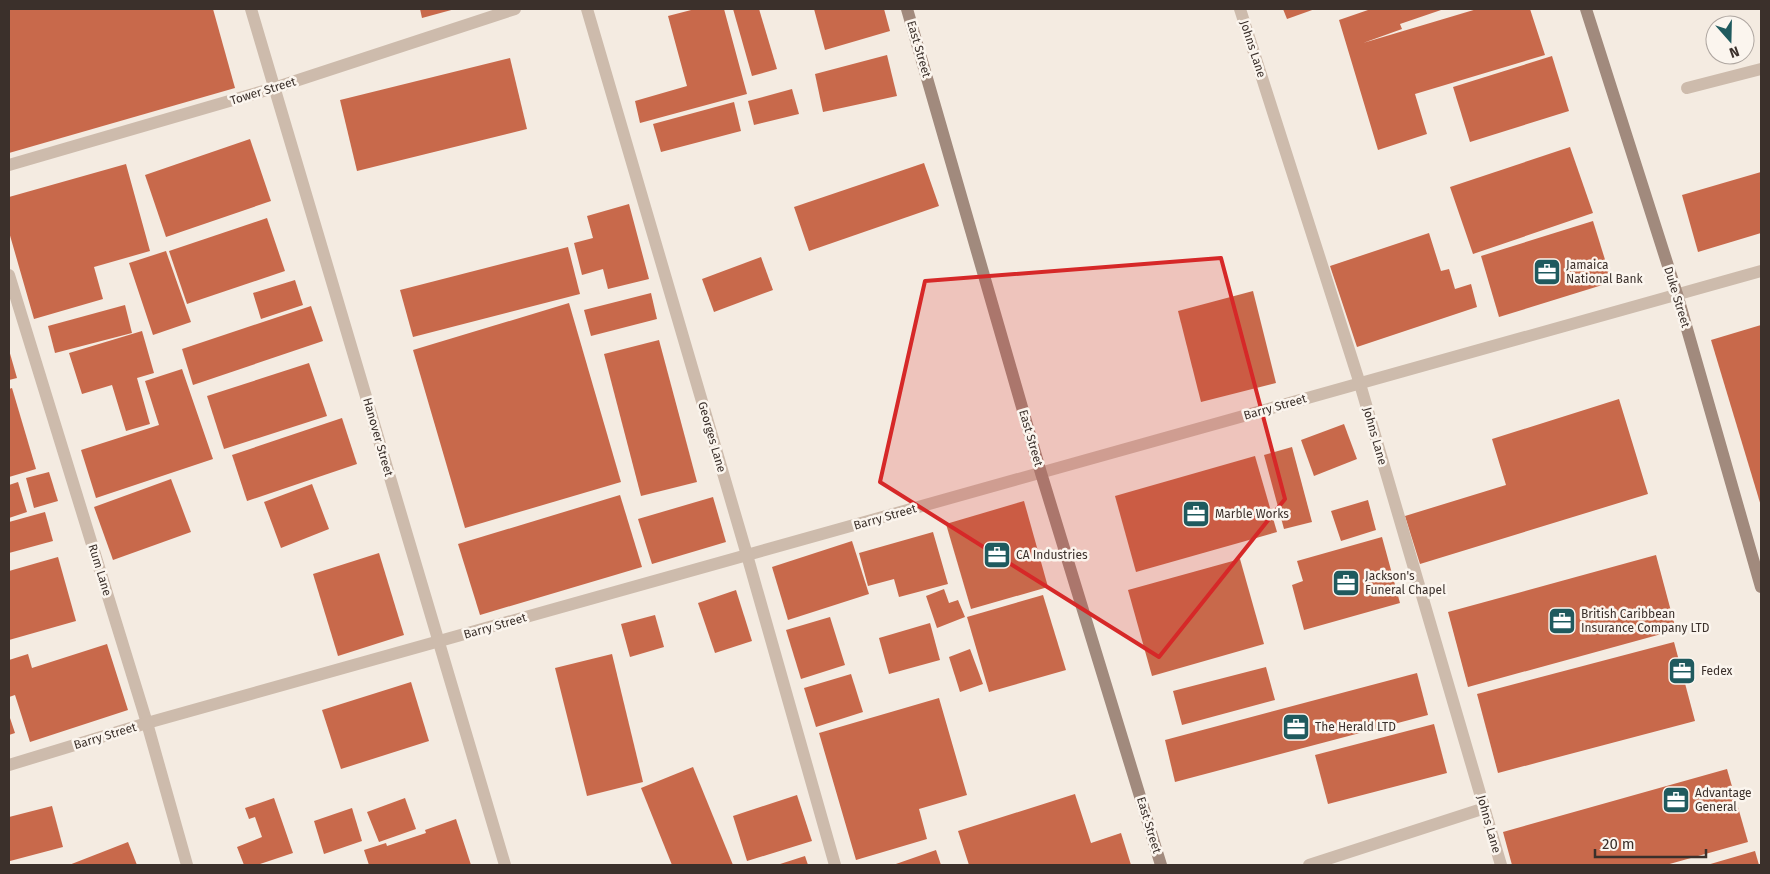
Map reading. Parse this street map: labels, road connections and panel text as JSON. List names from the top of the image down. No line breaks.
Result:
{"streets":{"main road":["East Street","Duke Street"],"street":["Johns Lane","Tower Street","Barry Street","Hanover Street","Georges Lane","Rum Lane"]},"crossings":[["East Street","Barry Street"],["Johns Lane","Barry Street"],["Tower Street","Hanover Street"],["Duke Street","Barry Street"],["Barry Street","Hanover Street"],["Barry Street","Georges Lane"],["Barry Street","Rum Lane"]],"places":{"office":["Jamaica National Bank","Marble Works","CA Industries","Jackson's Funeral Chapel","British Caribbean Insurance Company LTD","Fedex","The Herald LTD","Advantage General"]},"scale_bar":"20 m","north":"bottom"}
